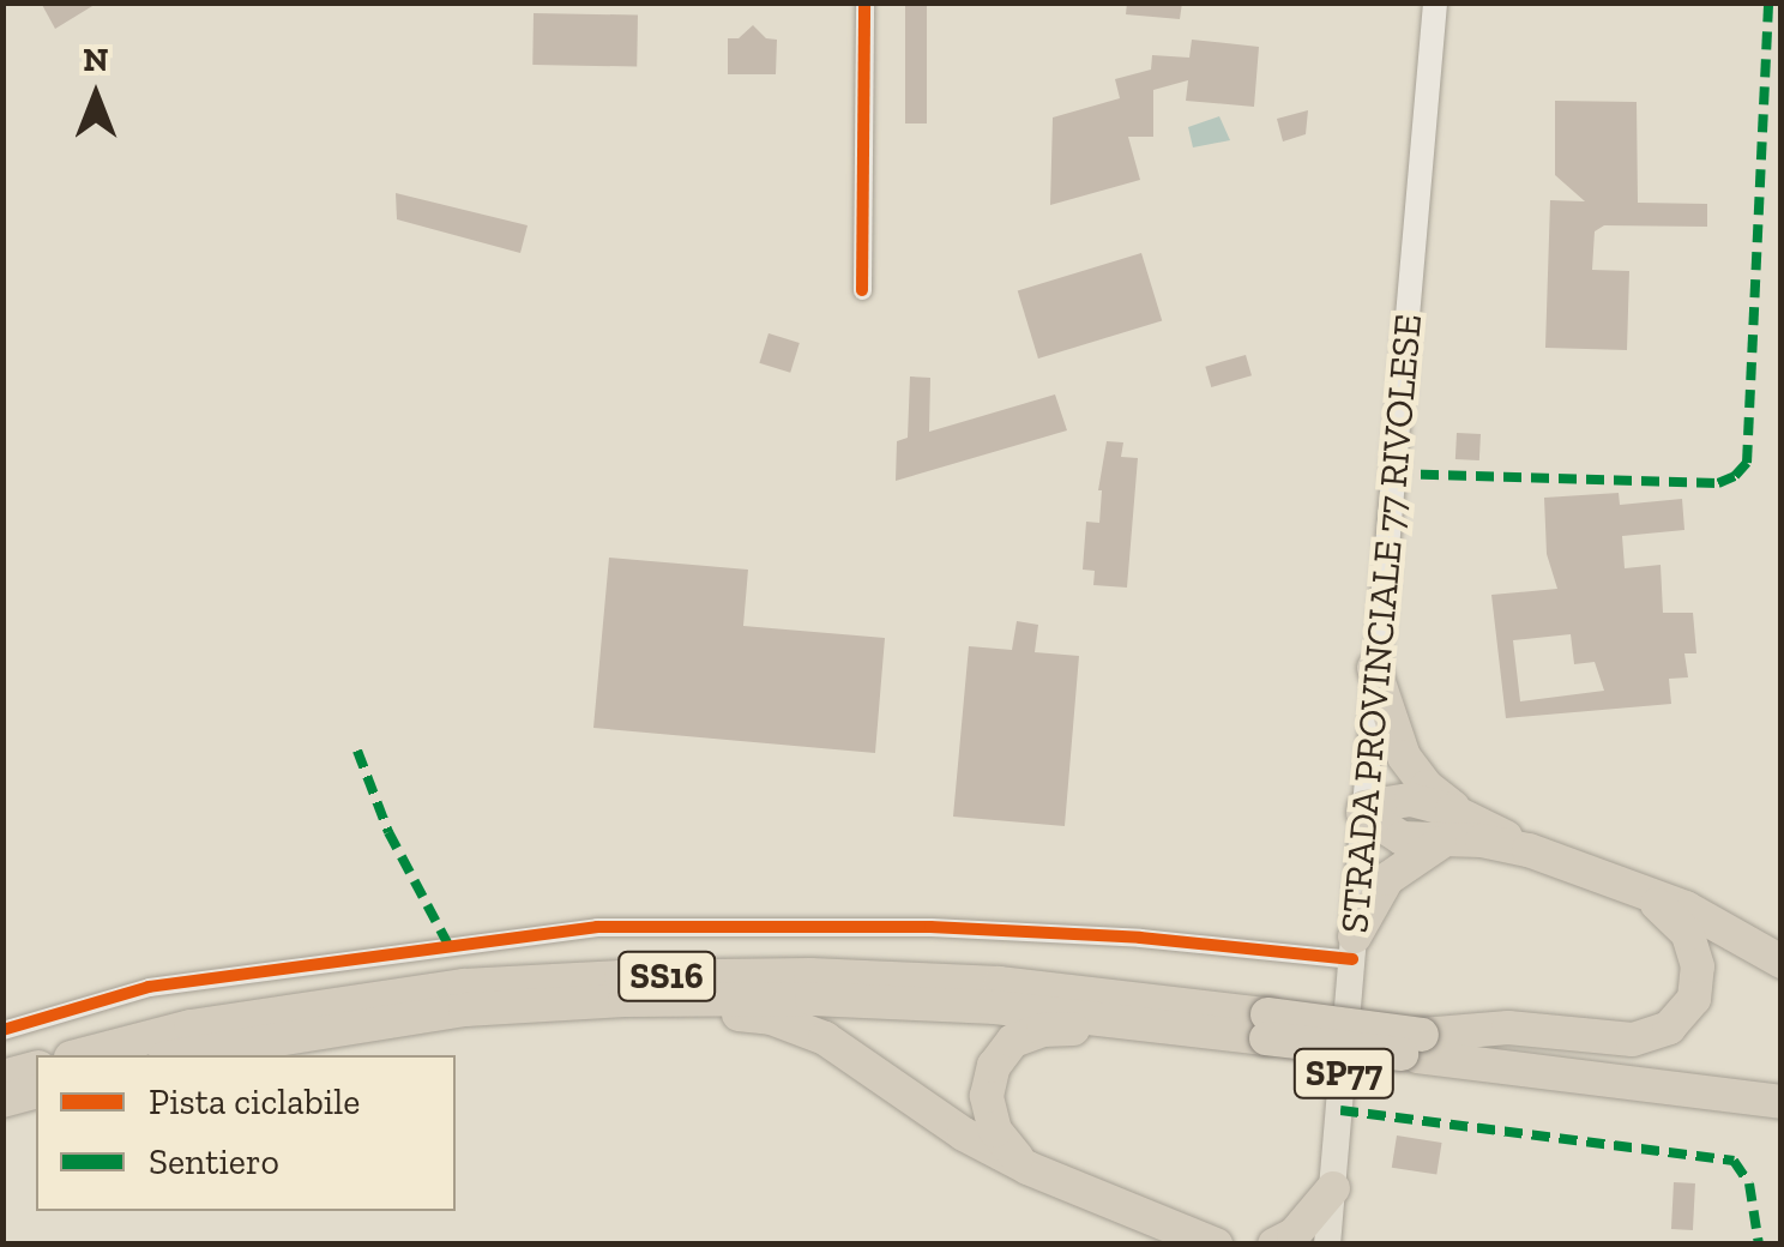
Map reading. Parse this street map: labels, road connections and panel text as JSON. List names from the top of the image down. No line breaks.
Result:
{"streets":{"highway":["SS16"],"main road":["STRADA PROVINCIALE 77 RIVOLESE","SP77"]},"legend":["Pista ciclabile","Sentiero"],"north":"top"}
